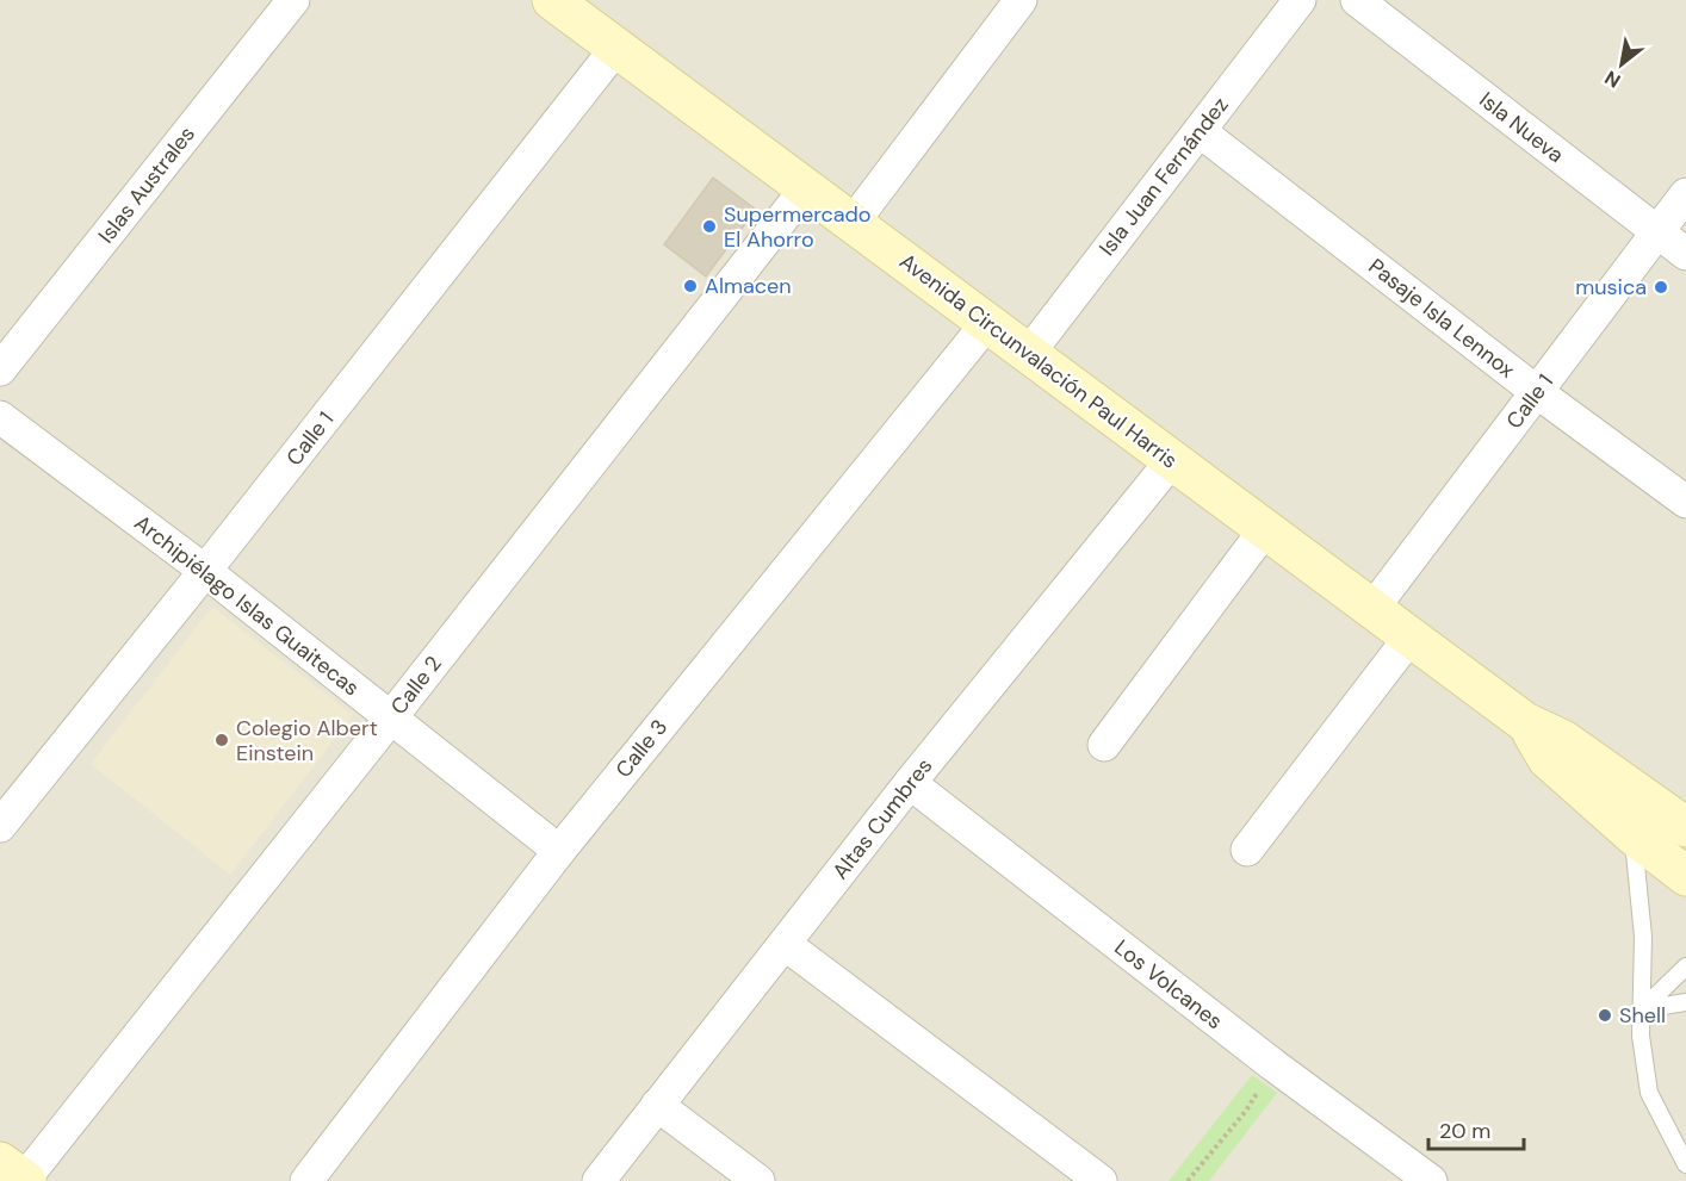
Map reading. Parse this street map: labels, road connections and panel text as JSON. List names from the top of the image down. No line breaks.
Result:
{"streets":{"main road":["Avenida Circunvalación Paul Harris"],"street":["Isla Nueva","Isla Juan Fernández","Islas Australes","Pasaje Isla Lennox","Calle 1","Archipiélago Islas Guaitecas","Calle 2","Calle 3","Altas Cumbres","Los Volcanes"]},"crossings":[["Isla Nueva","Calle 1"],["Isla Juan Fernández","Pasaje Isla Lennox"],["Isla Juan Fernández","Avenida Circunvalación Paul Harris"],["Pasaje Isla Lennox","Calle 1"],["Avenida Circunvalación Paul Harris","Calle 1"],["Avenida Circunvalación Paul Harris","Calle 2"],["Avenida Circunvalación Paul Harris","Calle 3"],["Avenida Circunvalación Paul Harris","Altas Cumbres"],["Calle 1","Archipiélago Islas Guaitecas"],["Archipiélago Islas Guaitecas","Calle 2"],["Archipiélago Islas Guaitecas","Calle 3"],["Altas Cumbres","Los Volcanes"]],"places":["Supermercado El Ahorro","Almacen","musica","Colegio Albert Einstein","Shell"],"scale_bar":"20 m","north":"bottom left"}
